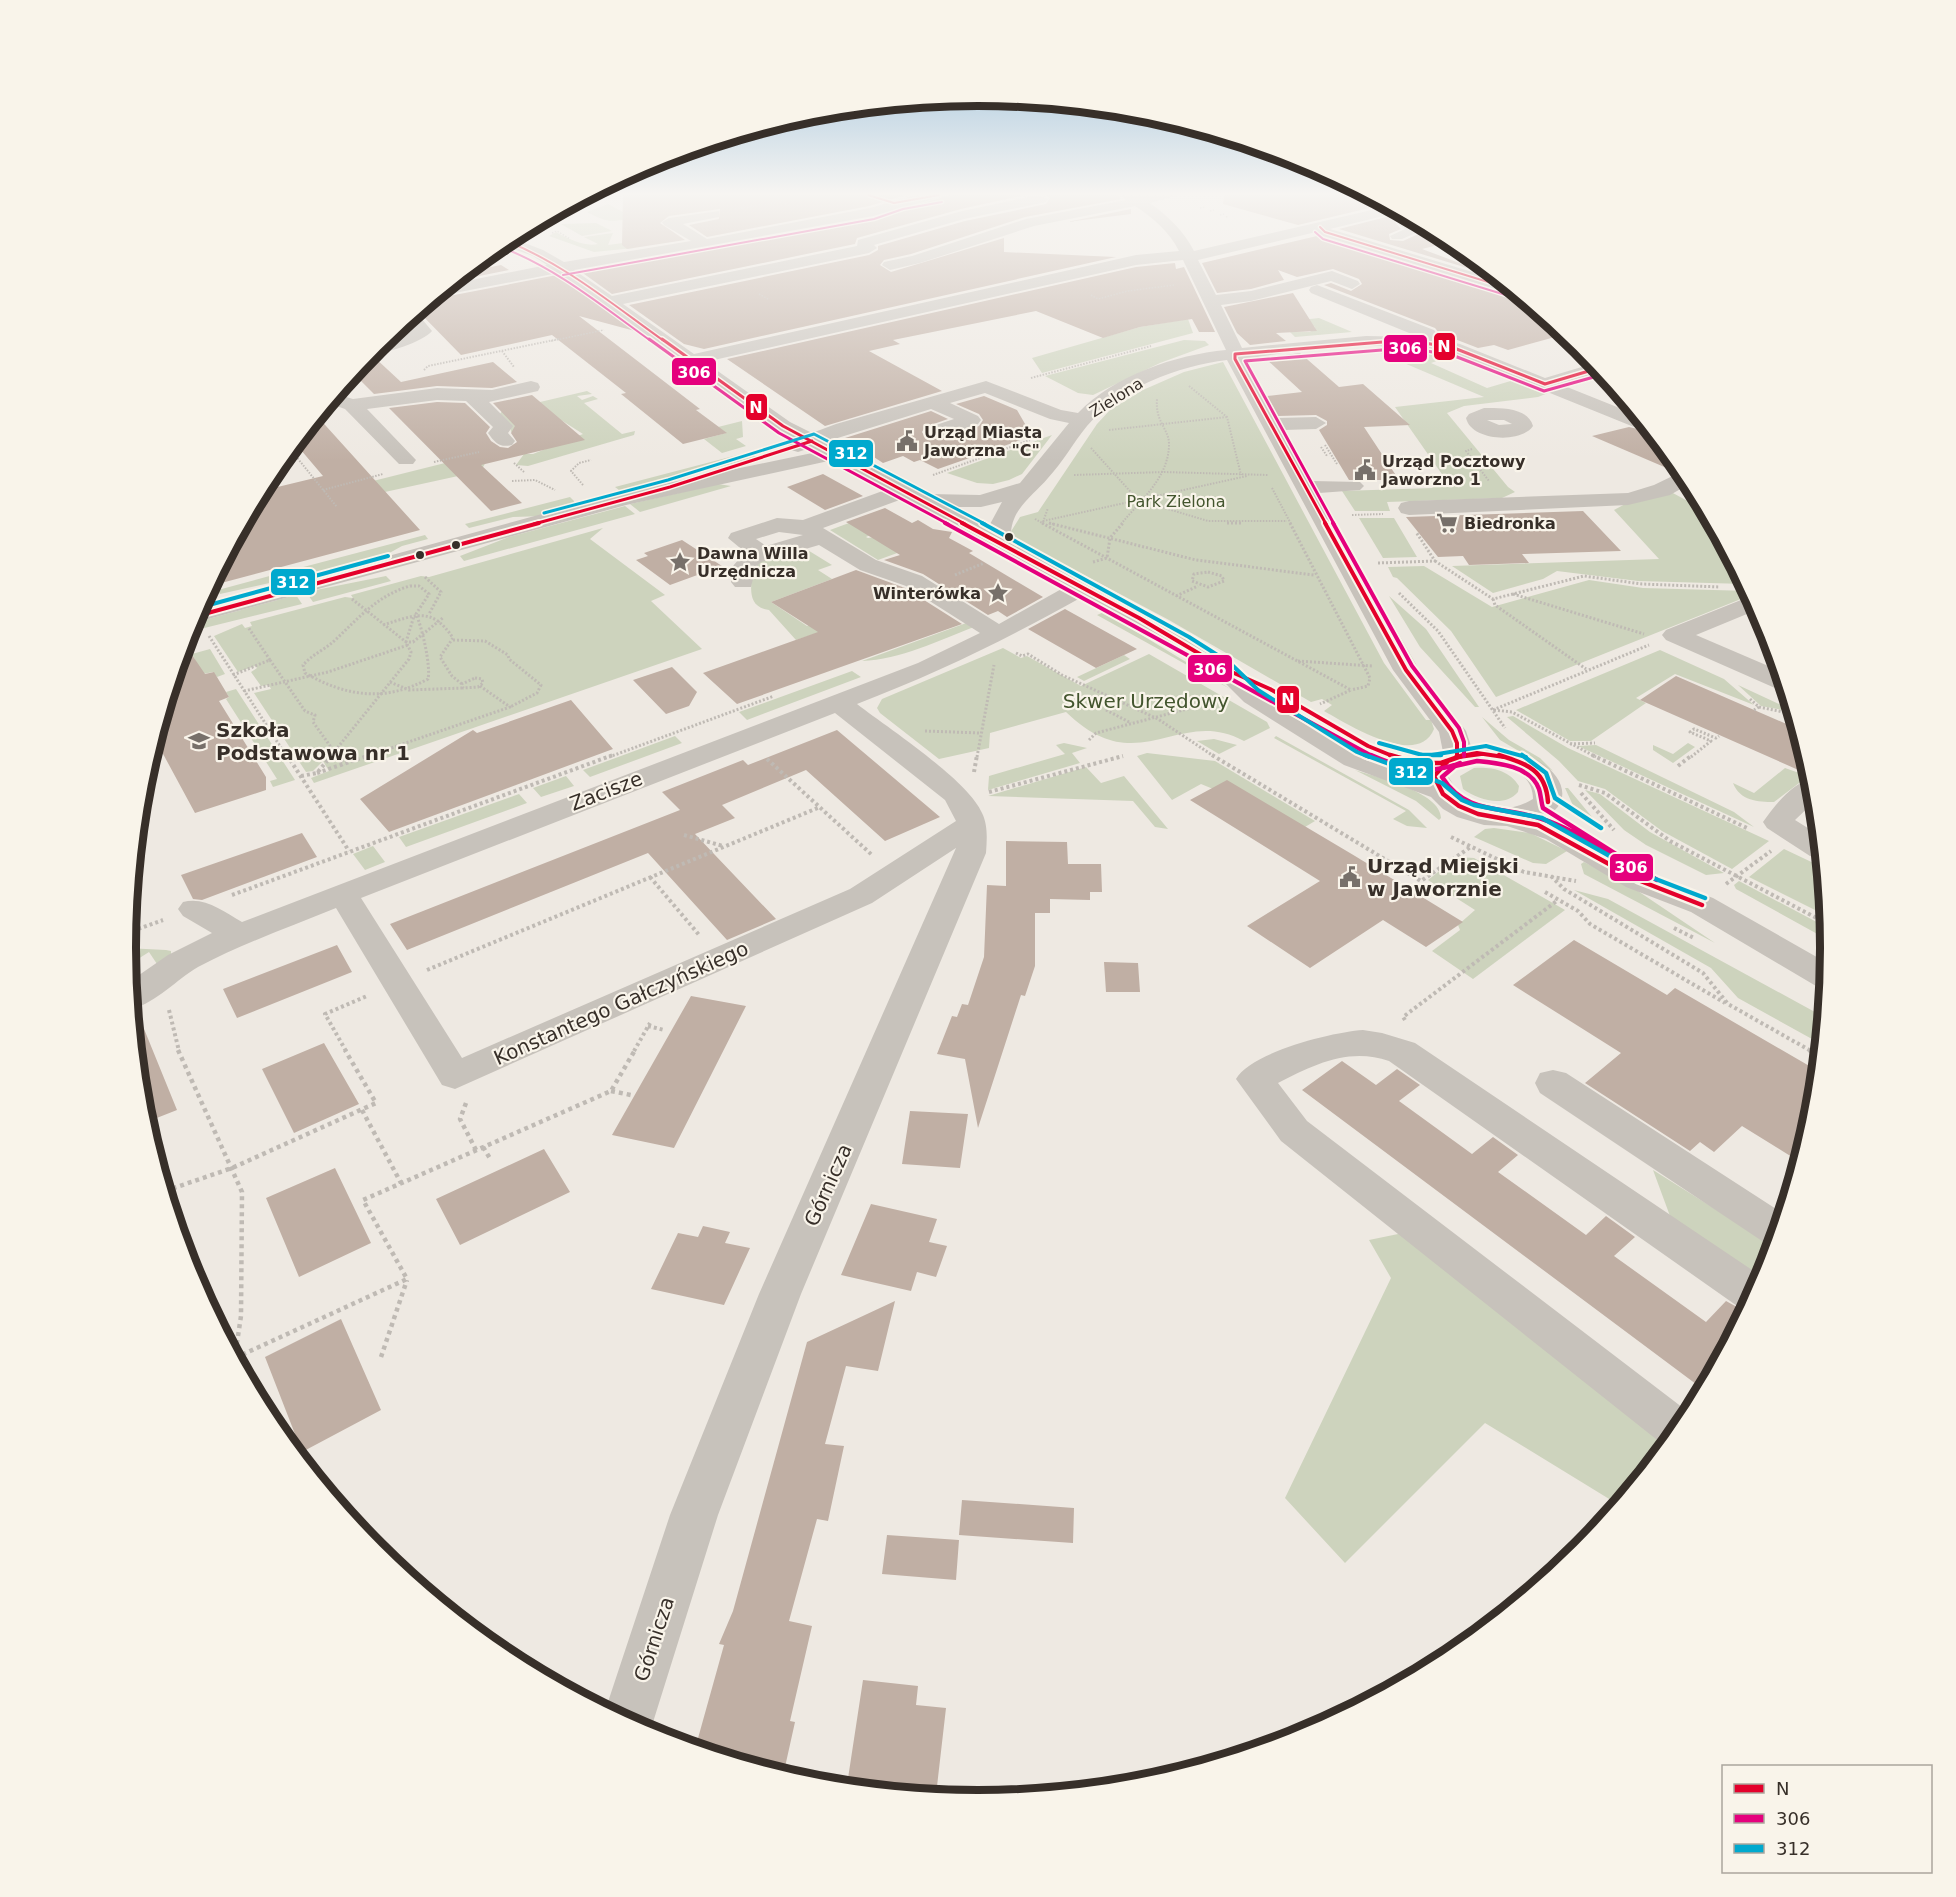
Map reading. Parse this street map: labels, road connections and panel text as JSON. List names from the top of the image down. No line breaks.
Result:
{"streets":{"street":["Zielona","Zacisze","Konstantego Gałczyńskiego","Górnicza"]},"crossings":[["Zacisze","Konstantego Gałczyńskiego"],["Konstantego Gałczyńskiego","Górnicza"]],"parks":["Park Zielona","Skwer Urzędowy"],"places":{"public building":["Urząd Miasta Jaworzna \"C\"","Urząd Pocztowy Jaworzno 1","Urząd Miejski w Jaworznie"],"supermarket":["Biedronka"],"place":["Dawna Willa Urzędnicza","Winterówka"],"school or university":["Szkoła Podstawowa nr 1"]},"lines":["transit line N","transit line 306","transit line 312"],"legend":["N","306","312"]}
